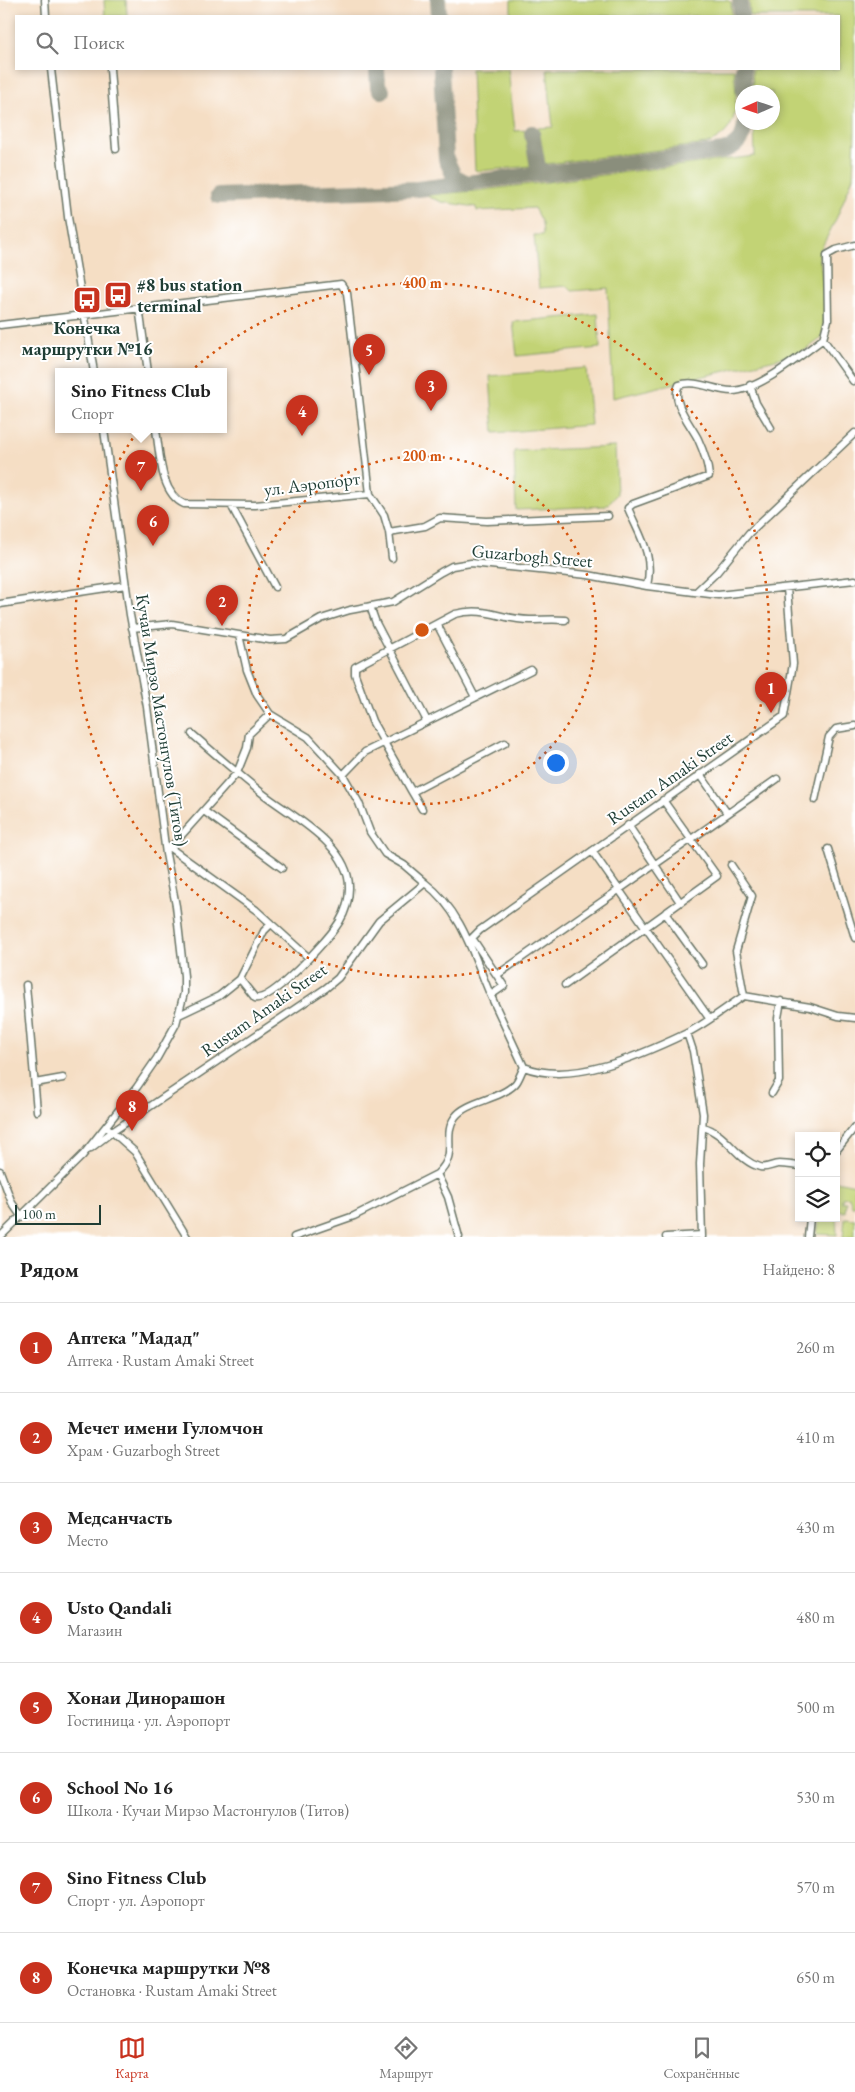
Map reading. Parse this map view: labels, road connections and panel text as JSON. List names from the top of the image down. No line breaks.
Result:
{"streets":{"street":["ул. Аэропорт","Guzarbogh Street","Кучаи Мирзо Мастонгулов (Титов)","Rustam Amaki Street"]},"crossings":[["Guzarbogh Street","Кучаи Мирзо Мастонгулов (Титов)"],["Guzarbogh Street","Rustam Amaki Street"],["Кучаи Мирзо Мастонгулов (Титов)","Rustam Amaki Street"]],"places":{"bus stop":["#8 bus station terminal","Конечка маршрутки №16"]},"scale_bar":"100 m","north":"left","page":{"search":"Поиск","pins":["5","3","4","7","6","2","1","8"],"popup":["Sino Fitness Club","Спорт"],"scale":"100 m","heading":["Рядом","Найдено: 8"],"list":[{"mark":"1","name":"Аптека \"Мадад\"","note":"Аптека · Rustam Amaki Street","value":"260 m"},{"mark":"2","name":"Мечет имени Гуломчон","note":"Храм · Guzarbogh Street","value":"410 m"},{"mark":"3","name":"Медсанчасть","note":"Место","value":"430 m"},{"mark":"4","name":"Usto Qandali","note":"Магазин","value":"480 m"},{"mark":"5","name":"Хонаи Динорашон","note":"Гостиница · ул. Аэропорт","value":"500 m"},{"mark":"6","name":"School No 16","note":"Школа · Кучаи Мирзо Мастонгулов (Титов)","value":"530 m"},{"mark":"7","name":"Sino Fitness Club","note":"Спорт · ул. Аэропорт","value":"570 m"},{"mark":"8","name":"Конечка маршрутки №8","note":"Остановка · Rustam Amaki Street","value":"650 m"}],"nav":["Карта","Маршрут","Сохранённые"]},"rings":["400 m","200 m"]}
